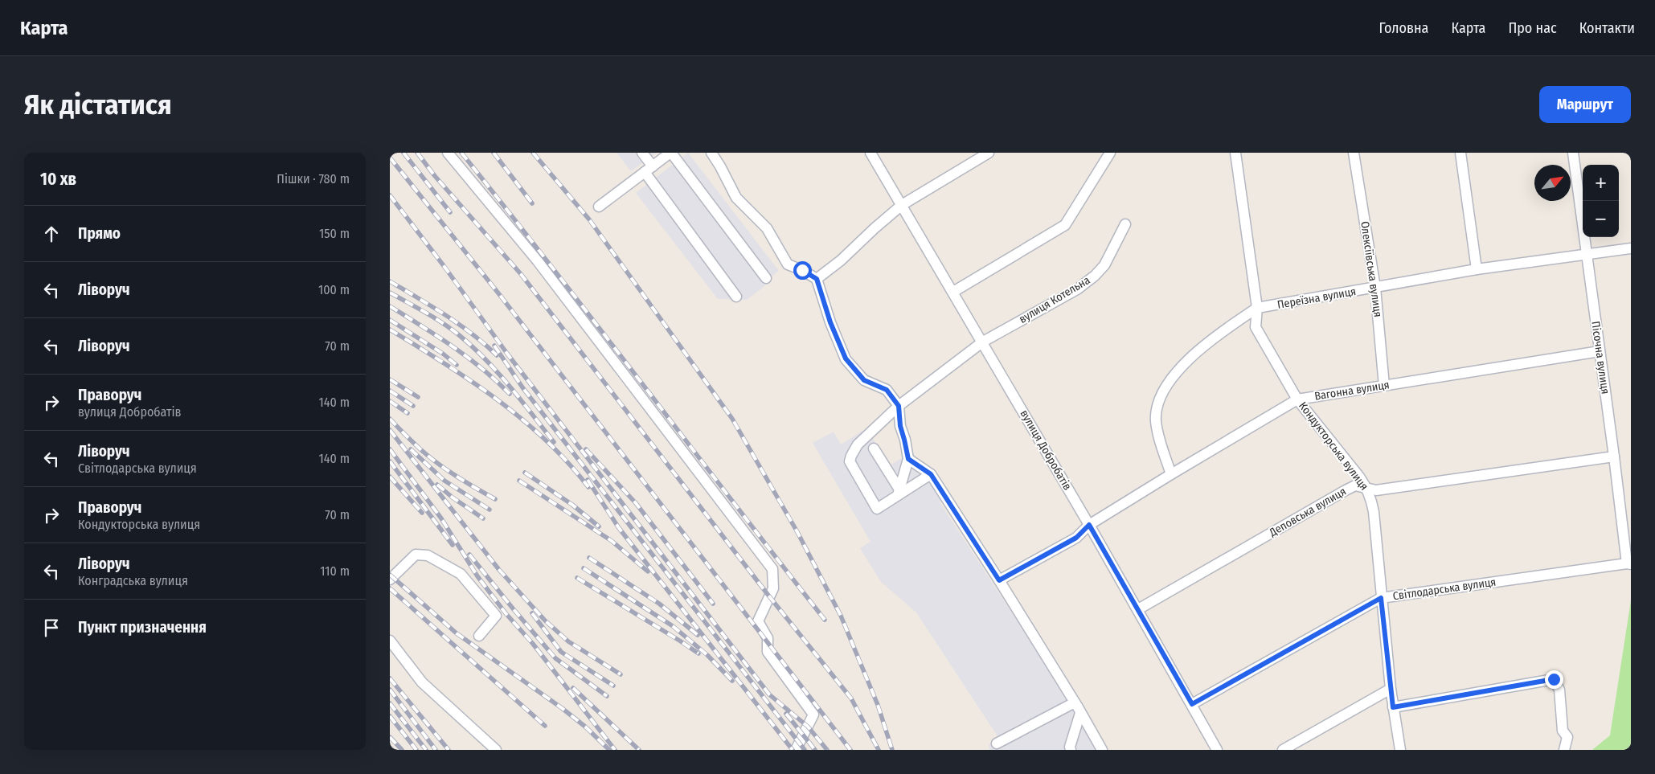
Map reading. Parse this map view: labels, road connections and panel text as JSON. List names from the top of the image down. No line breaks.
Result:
{"streets":{"street":["Олексіївська вулиця","Переїзна вулиця","вулиця Котельна","Пісочна вулиця","Вагонна вулиця","Кондукторська вулиця","вулиця Добробатів","Деповська вулиця","Світлодарська вулиця"]},"crossings":[["Олексіївська вулиця","Переїзна вулиця"],["Олексіївська вулиця","Вагонна вулиця"],["Переїзна вулиця","Пісочна вулиця"],["Переїзна вулиця","Вагонна вулиця"],["Переїзна вулиця","Кондукторська вулиця"],["вулиця Котельна","вулиця Добробатів"],["Пісочна вулиця","Вагонна вулиця"],["Пісочна вулиця","Деповська вулиця"],["Пісочна вулиця","Світлодарська вулиця"],["Вагонна вулиця","Кондукторська вулиця"],["Вагонна вулиця","вулиця Добробатів"],["Кондукторська вулиця","Деповська вулиця"],["Кондукторська вулиця","Світлодарська вулиця"],["вулиця Добробатів","Деповська вулиця"],["вулиця Добробатів","Світлодарська вулиця"]],"north":"top right","page":{"header":"Карта","nav":["Головна","Карта","Про нас","Контакти"],"buttons":"Маршрут","title":"Як дістатися","heading":["10 хв","Пішки · 780 m"],"map_buttons":["+","−"],"list":[["Прямо","150 m"],["Ліворуч","100 m"],["Ліворуч","70 m"],["Праворуч","вулиця Добробатів","140 m"],["Ліворуч","Світлодарська вулиця","140 m"],["Праворуч","Кондукторська вулиця","70 m"],["Ліворуч","Конградська вулиця","110 m"],"Пункт призначення"]}}
